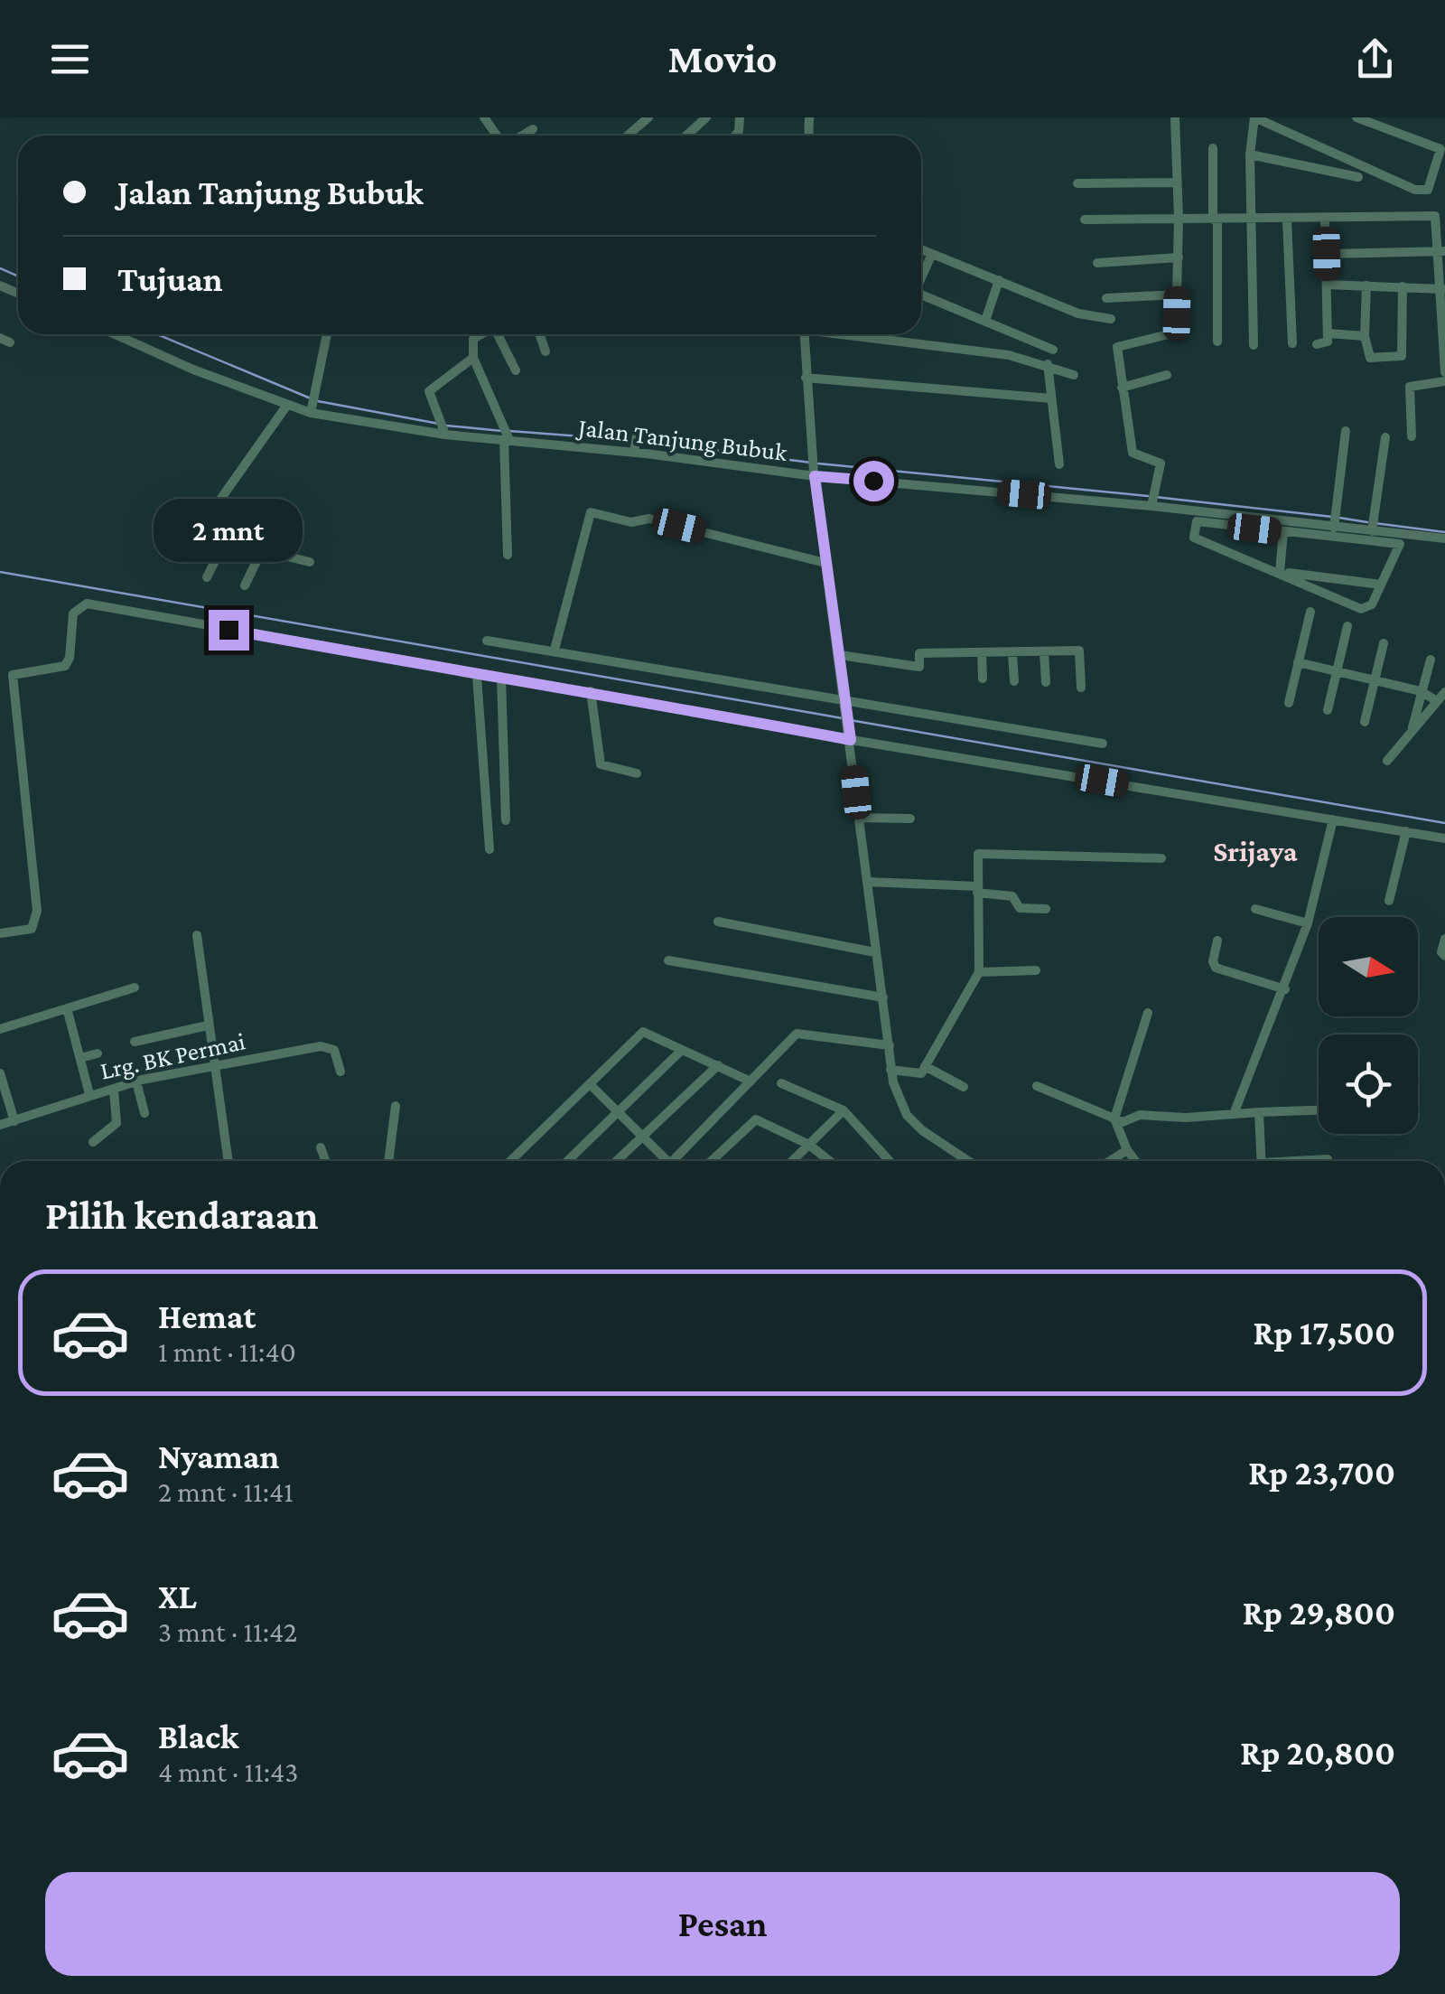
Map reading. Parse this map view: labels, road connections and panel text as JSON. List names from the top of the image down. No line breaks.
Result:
{"streets":{"street":["Jalan Tanjung Bubuk","Lrg. BK Permai"]},"districts":["Srijaya"],"north":"right","page":{"header":"Movio","banner":["Jalan Tanjung Bubuk","Tujuan"],"bubble":"2 mnt","heading":"Pilih kendaraan","list":[{"name":"Hemat","note":"1 mnt · 11:40","value":"Rp 17,500"},{"name":"Nyaman","note":"2 mnt · 11:41","value":"Rp 23,700"},{"name":"XL","note":"3 mnt · 11:42","value":"Rp 29,800"},{"name":"Black","note":"4 mnt · 11:43","value":"Rp 20,800"}],"buttons":"Pesan"}}
